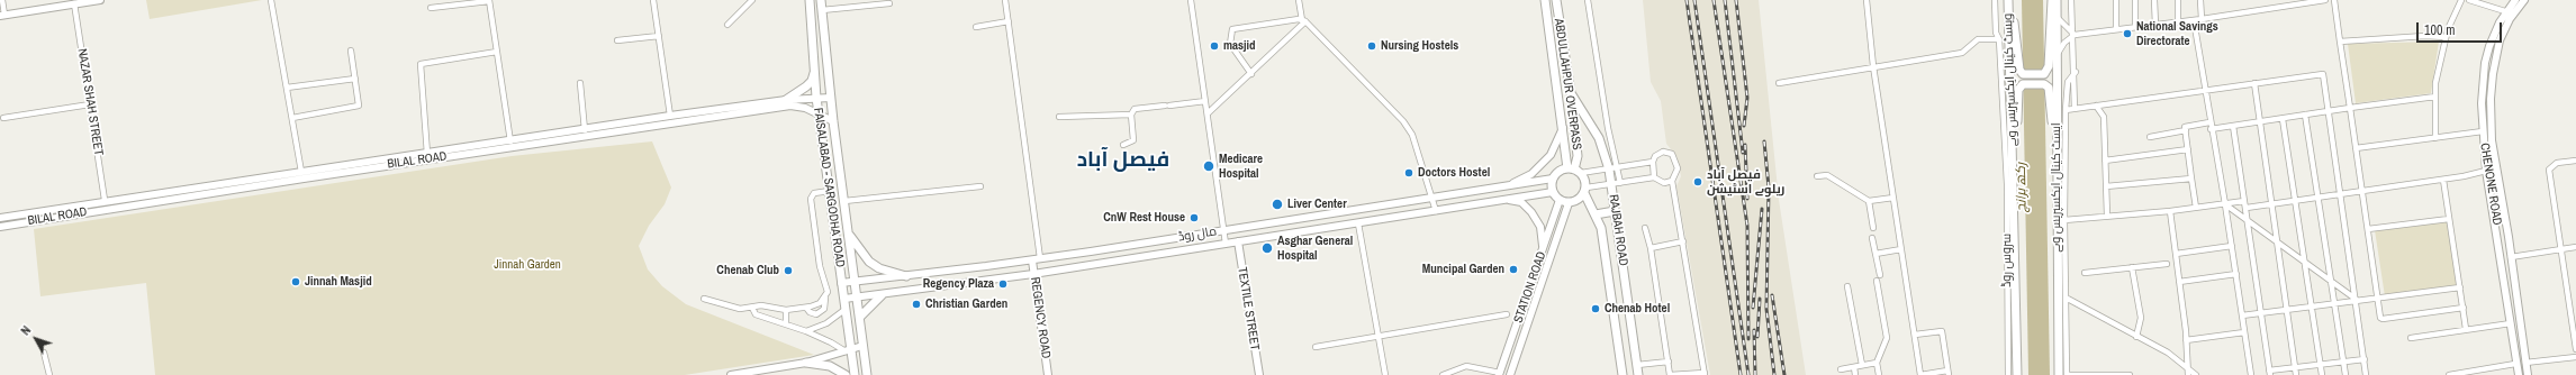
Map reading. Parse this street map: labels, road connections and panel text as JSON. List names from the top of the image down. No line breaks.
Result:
{"streets":{"main road":["ویسٹ کینال ایکسپریس وے","ABDULLAHPUR OVERPASS","BILAL ROAD","CHENONE ROAD","FAISALABAD - SARGODHA ROAD","ایسٹ کینال ایکسپریس وے","RAJBAH ROAD","مال روڈ","STATION ROAD","TEXTILE STREET","REGENCY ROAD"],"street":["NAZAR SHAH STREET","سروس روڈ"]},"crossings":[["ABDULLAHPUR OVERPASS","RAJBAH ROAD"],["ABDULLAHPUR OVERPASS","مال روڈ"],["ABDULLAHPUR OVERPASS","STATION ROAD"],["NAZAR SHAH STREET","BILAL ROAD"],["BILAL ROAD","FAISALABAD - SARGODHA ROAD"],["FAISALABAD - SARGODHA ROAD","مال روڈ"],["RAJBAH ROAD","مال روڈ"],["RAJBAH ROAD","STATION ROAD"],["مال روڈ","STATION ROAD"],["مال روڈ","TEXTILE STREET"],["مال روڈ","REGENCY ROAD"]],"districts":["فیصل آباد"],"water":["رکھ برانچ"],"parks":["Jinnah Garden"],"places":["National Savings Directorate","masjid","Nursing Hostels","Medicare Hospital","Doctors Hostel","فیصل آباد ریلوے اسٹیشن","Liver Center","CnW Rest House","Asghar General Hospital","Muncipal Garden","Chenab Club","Jinnah Masjid","Regency Plaza","Christian Garden","Chenab Hotel"],"scale_bar":"100 m","north":"top left"}
